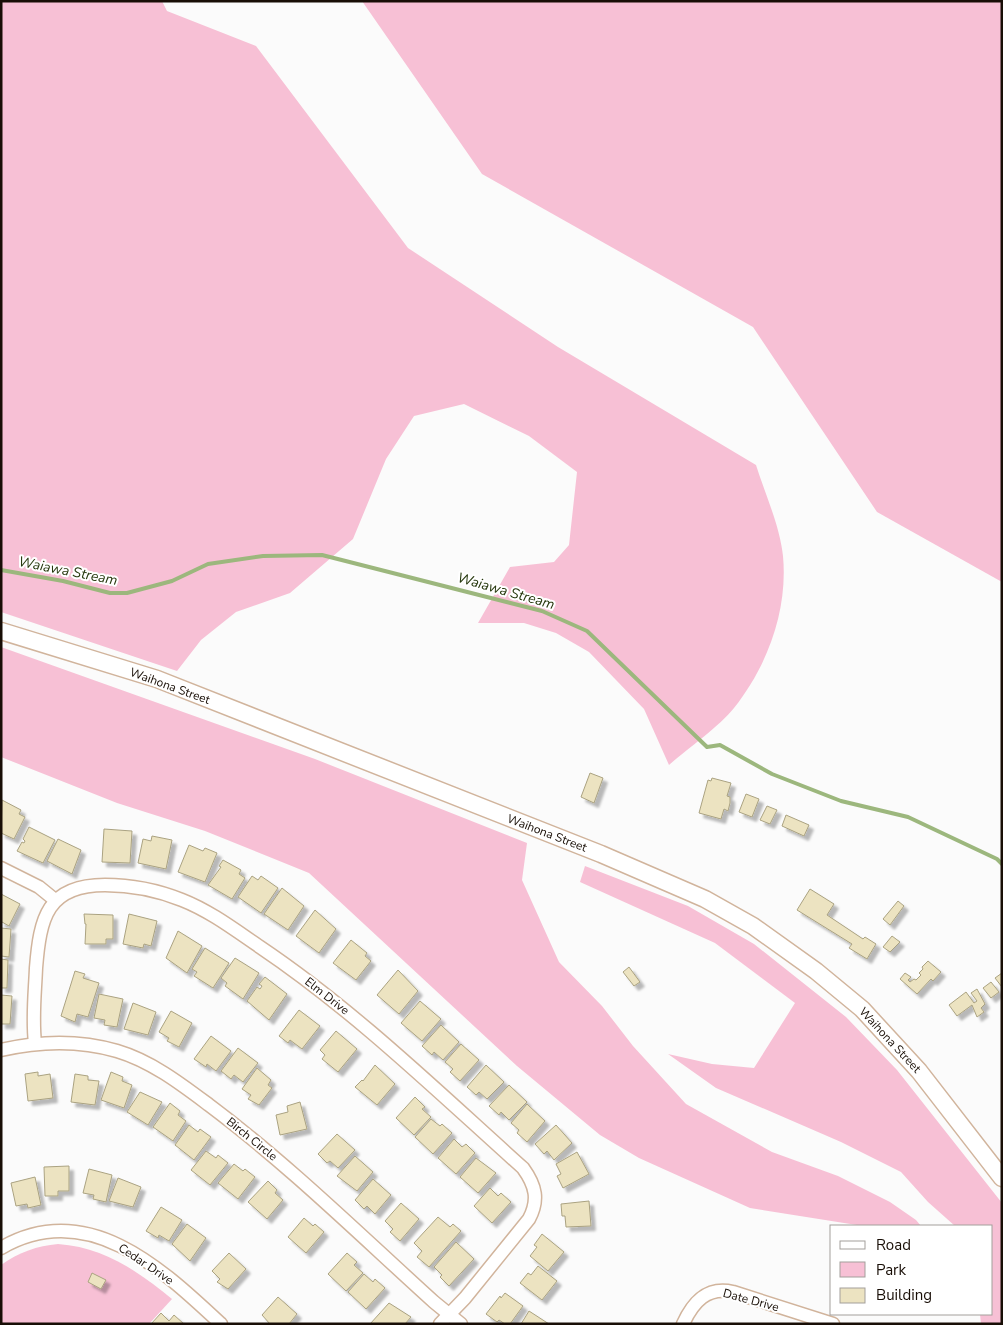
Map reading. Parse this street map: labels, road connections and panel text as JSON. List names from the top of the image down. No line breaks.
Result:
{"streets":{"street":["Waihona Street","Elm Drive","Birch Circle","Cedar Drive","Date Drive"]},"crossings":[["Elm Drive","Birch Circle"]],"water":["Waiawa Stream"],"legend":["Road","Park","Building"]}
